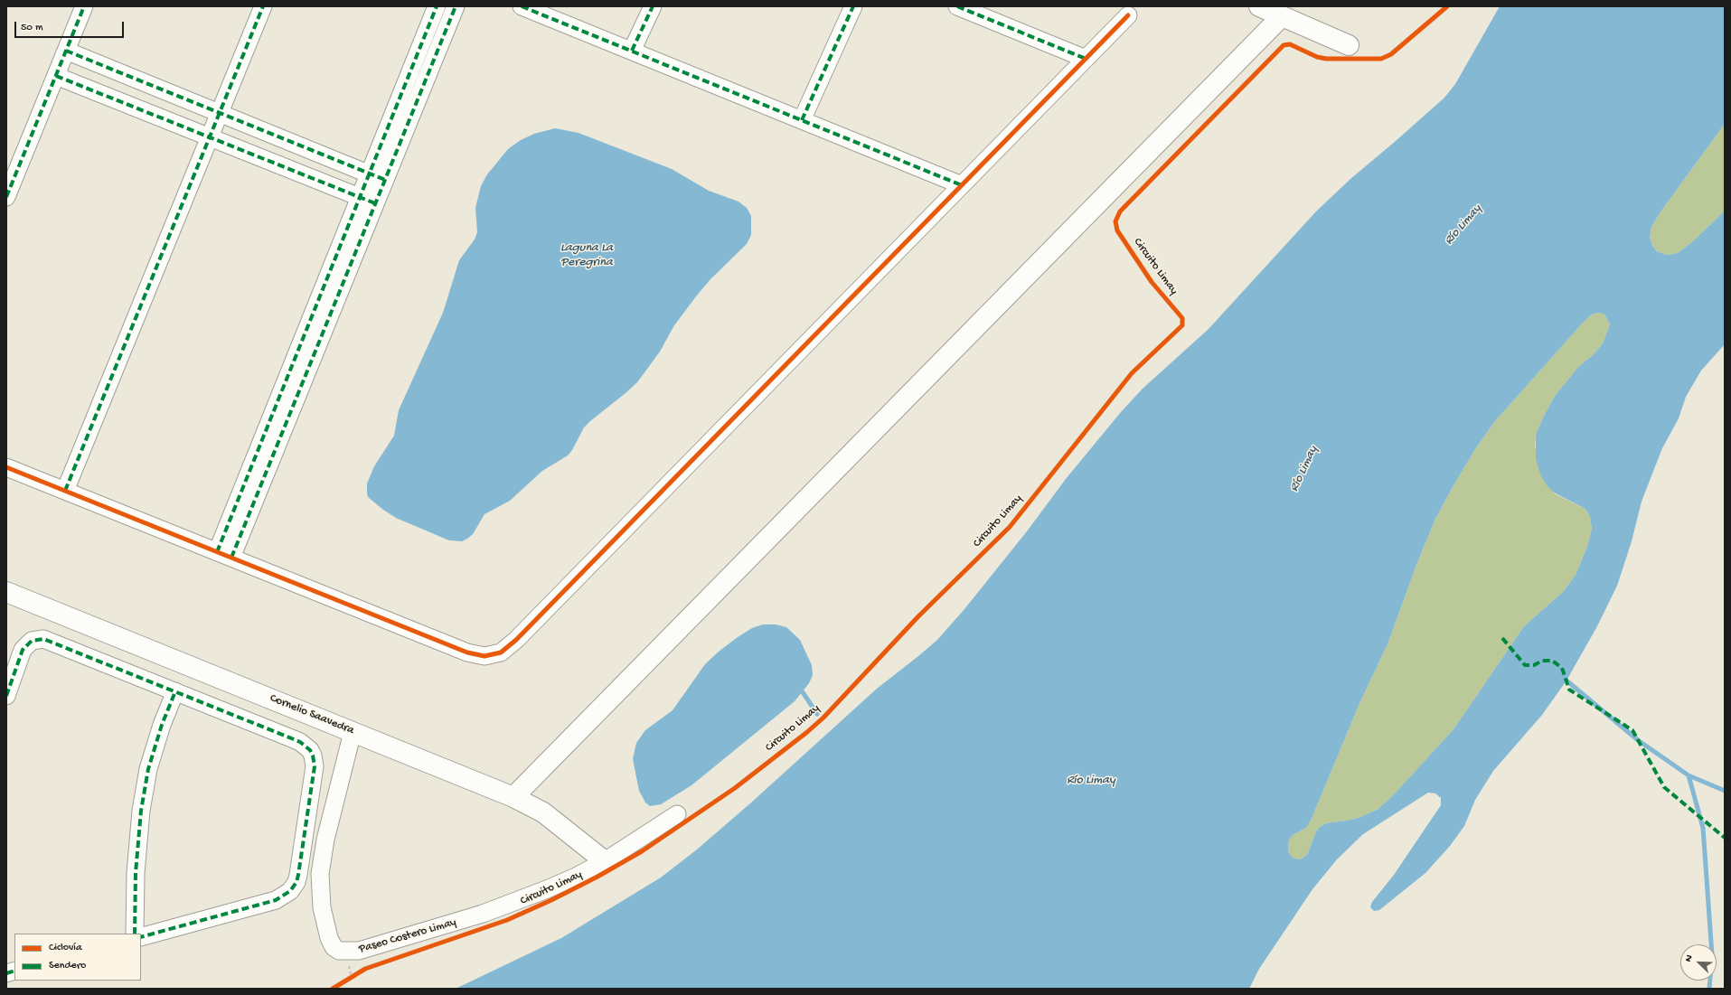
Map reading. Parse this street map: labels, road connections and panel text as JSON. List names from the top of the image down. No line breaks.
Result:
{"streets":{"street":["Cornelio Saavedra","Paseo Costero Limay"],"cycle path":["Circuito Limay"]},"crossings":[["Cornelio Saavedra","Paseo Costero Limay"]],"water":["Río Limay","Laguna La Peregrina"],"legend":["Ciclovía","Sendero"],"scale_bar":"50 m","north":"top left"}
